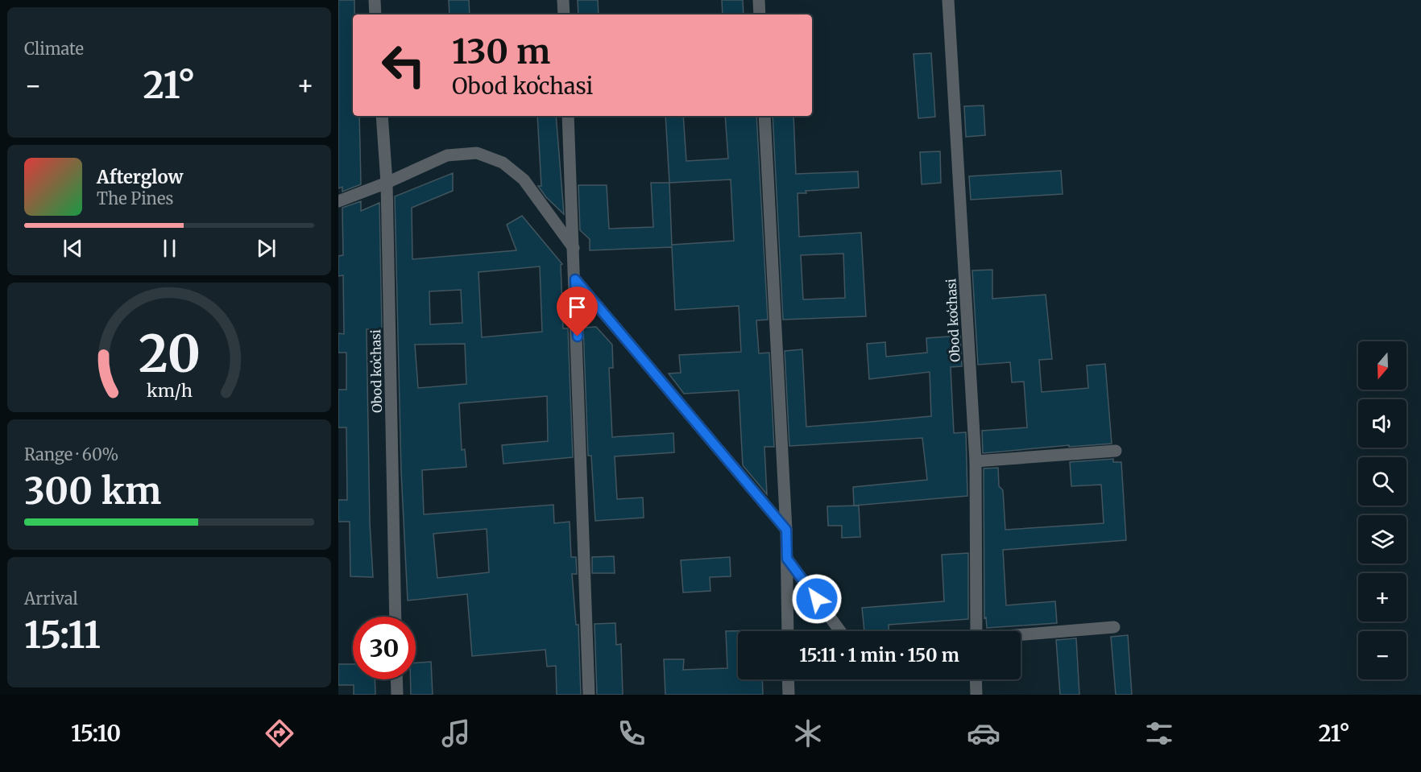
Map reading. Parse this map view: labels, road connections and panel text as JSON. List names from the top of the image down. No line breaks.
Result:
{"streets":{"street":["Obod koʻchasi"]},"north":"bottom","page":{"tile":["Climate",["Range · 60%","300 km"],["Arrival","15:11"]],"turn":["130 m","Obod koʻchasi"],"heat":["−","21°","+"],"song":["Afterglow","The Pines"],"map_buttons":["+","−"],"limit":"30","trip":"15:11 · 1 min · 150 m","tabs":["15:10","21°"],"gauge":["20","km/h"]}}
